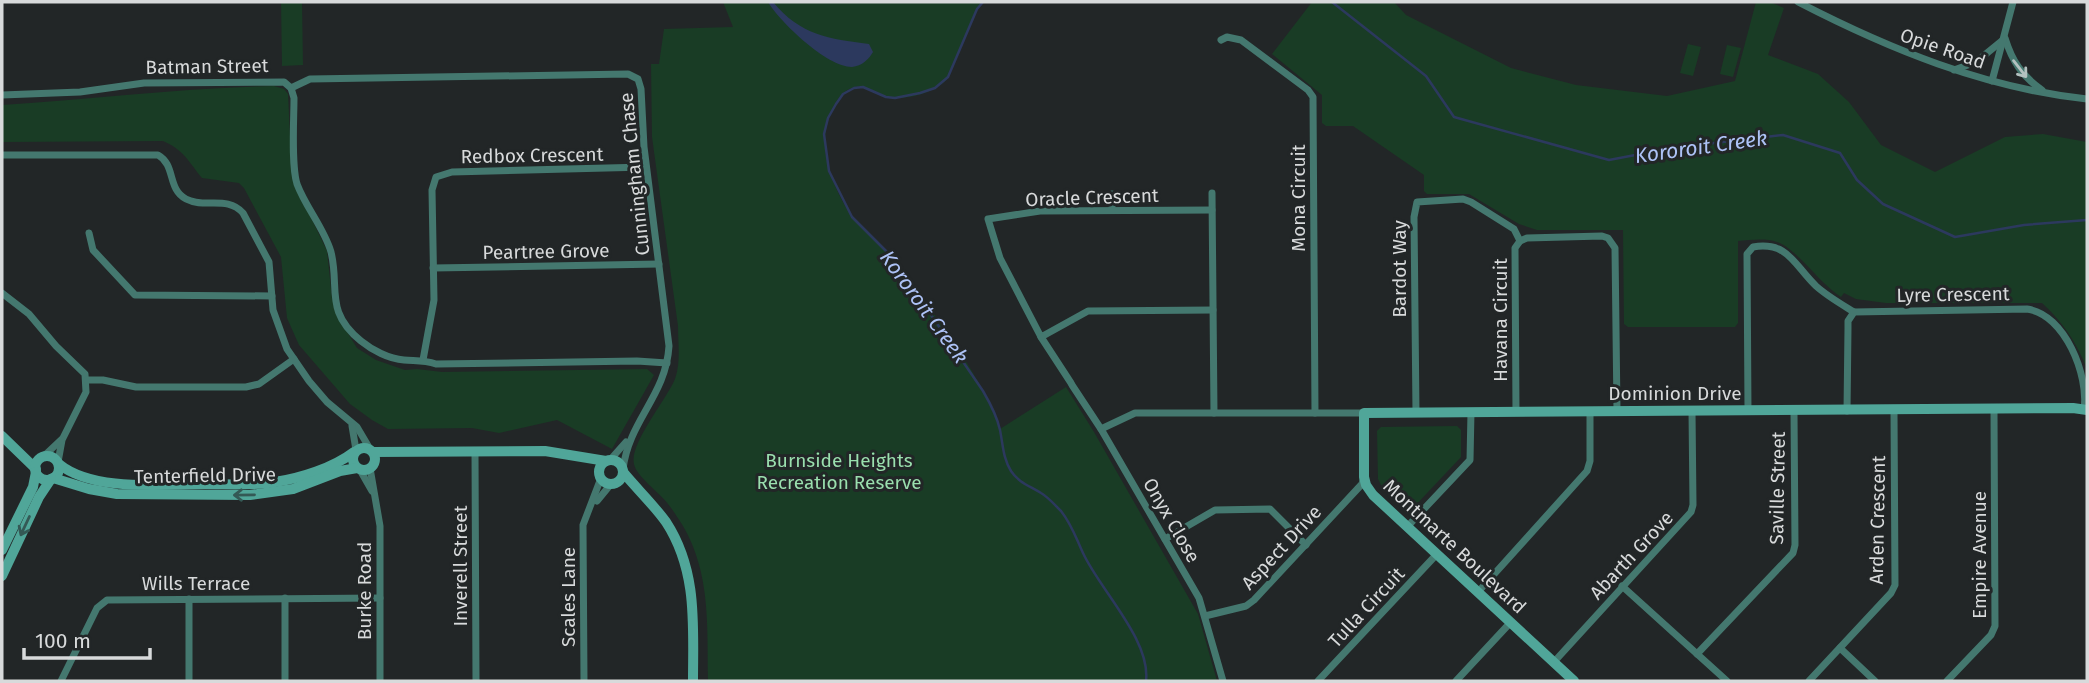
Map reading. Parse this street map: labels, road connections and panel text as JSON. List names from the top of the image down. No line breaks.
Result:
{"streets":{"street":["Opie Road","Batman Street","Redbox Crescent","Cunningham Chase","Oracle Crescent","Mona Circuit","Peartree Grove","Bardot Way","Lyre Crescent","Havana Circuit","Dominion Drive","Tenterfield Drive","Saville Street","Onyx Close","Arden Crescent","Montmarte Boulevard","Aspect Drive","Abarth Grove","Empire Avenue","Inverell Street","Wills Terrace","Burke Road","Scales Lane","Tulla Circuit"]},"crossings":[["Batman Street","Redbox Crescent"],["Batman Street","Cunningham Chase"],["Redbox Crescent","Cunningham Chase"],["Redbox Crescent","Peartree Grove"],["Cunningham Chase","Peartree Grove"],["Cunningham Chase","Tenterfield Drive"],["Cunningham Chase","Scales Lane"],["Mona Circuit","Dominion Drive"],["Bardot Way","Havana Circuit"],["Bardot Way","Dominion Drive"],["Lyre Crescent","Dominion Drive"],["Havana Circuit","Dominion Drive"],["Dominion Drive","Saville Street"],["Dominion Drive","Onyx Close"],["Dominion Drive","Arden Crescent"],["Dominion Drive","Montmarte Boulevard"],["Dominion Drive","Abarth Grove"],["Dominion Drive","Empire Avenue"],["Tenterfield Drive","Inverell Street"],["Tenterfield Drive","Burke Road"],["Tenterfield Drive","Scales Lane"],["Onyx Close","Aspect Drive"],["Montmarte Boulevard","Aspect Drive"],["Montmarte Boulevard","Abarth Grove"],["Montmarte Boulevard","Tulla Circuit"],["Wills Terrace","Burke Road"]],"water":["Kororoit Creek"],"parks":["Burnside Heights Recreation Reserve"],"scale_bar":"100 m"}
